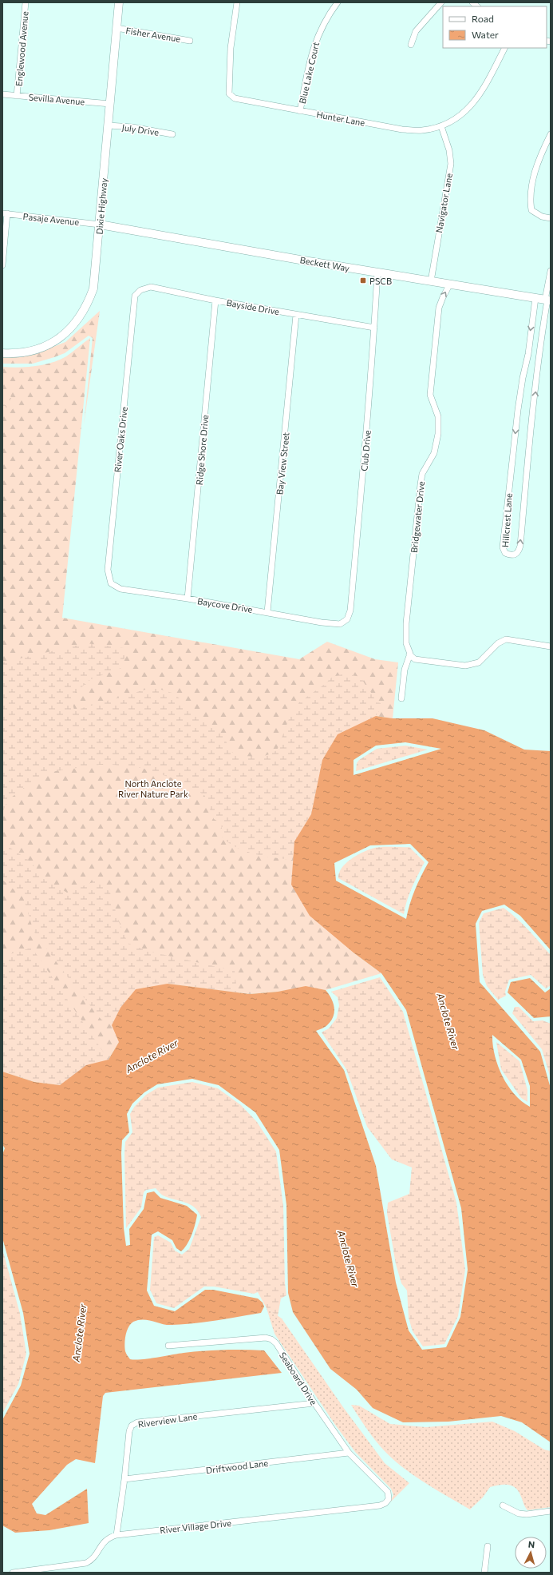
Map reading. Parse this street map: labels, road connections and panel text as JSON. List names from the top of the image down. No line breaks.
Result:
{"streets":{"street":["Fisher Avenue","Englewood Avenue","Blue Lake Court","Sevilla Avenue","Hunter Lane","July Drive","Navigator Lane","Dixie Highway","Pasaje Avenue","Beckett Way","Bayside Drive","River Oaks Drive","Ridge Shore Drive","Club Drive","Bay View Street","Bridgewater Drive","Hillcrest Lane","Baycove Drive","Seaboard Drive","Riverview Lane","Driftwood Lane","River Village Drive"]},"crossings":[["Fisher Avenue","Dixie Highway"],["Englewood Avenue","Sevilla Avenue"],["Blue Lake Court","Hunter Lane"],["Sevilla Avenue","Dixie Highway"],["Hunter Lane","Navigator Lane"],["July Drive","Dixie Highway"],["Navigator Lane","Beckett Way"],["Dixie Highway","Pasaje Avenue"],["Dixie Highway","Beckett Way"],["Pasaje Avenue","Beckett Way"],["Beckett Way","Club Drive"],["Beckett Way","Bridgewater Drive"],["Beckett Way","Hillcrest Lane"],["Bayside Drive","River Oaks Drive"],["Bayside Drive","Ridge Shore Drive"],["Bayside Drive","Club Drive"],["Bayside Drive","Bay View Street"],["River Oaks Drive","Baycove Drive"],["Ridge Shore Drive","Baycove Drive"],["Club Drive","Baycove Drive"],["Bay View Street","Baycove Drive"],["Seaboard Drive","Riverview Lane"],["Seaboard Drive","Driftwood Lane"],["Seaboard Drive","River Village Drive"],["Riverview Lane","Driftwood Lane"],["Riverview Lane","River Village Drive"]],"one_way":["Bridgewater Drive"],"water":["Anclote River"],"parks":["North Anclote River Nature Park"],"places":{"transit":["PSCB"]},"legend":["Road","Water"],"north":"top"}
